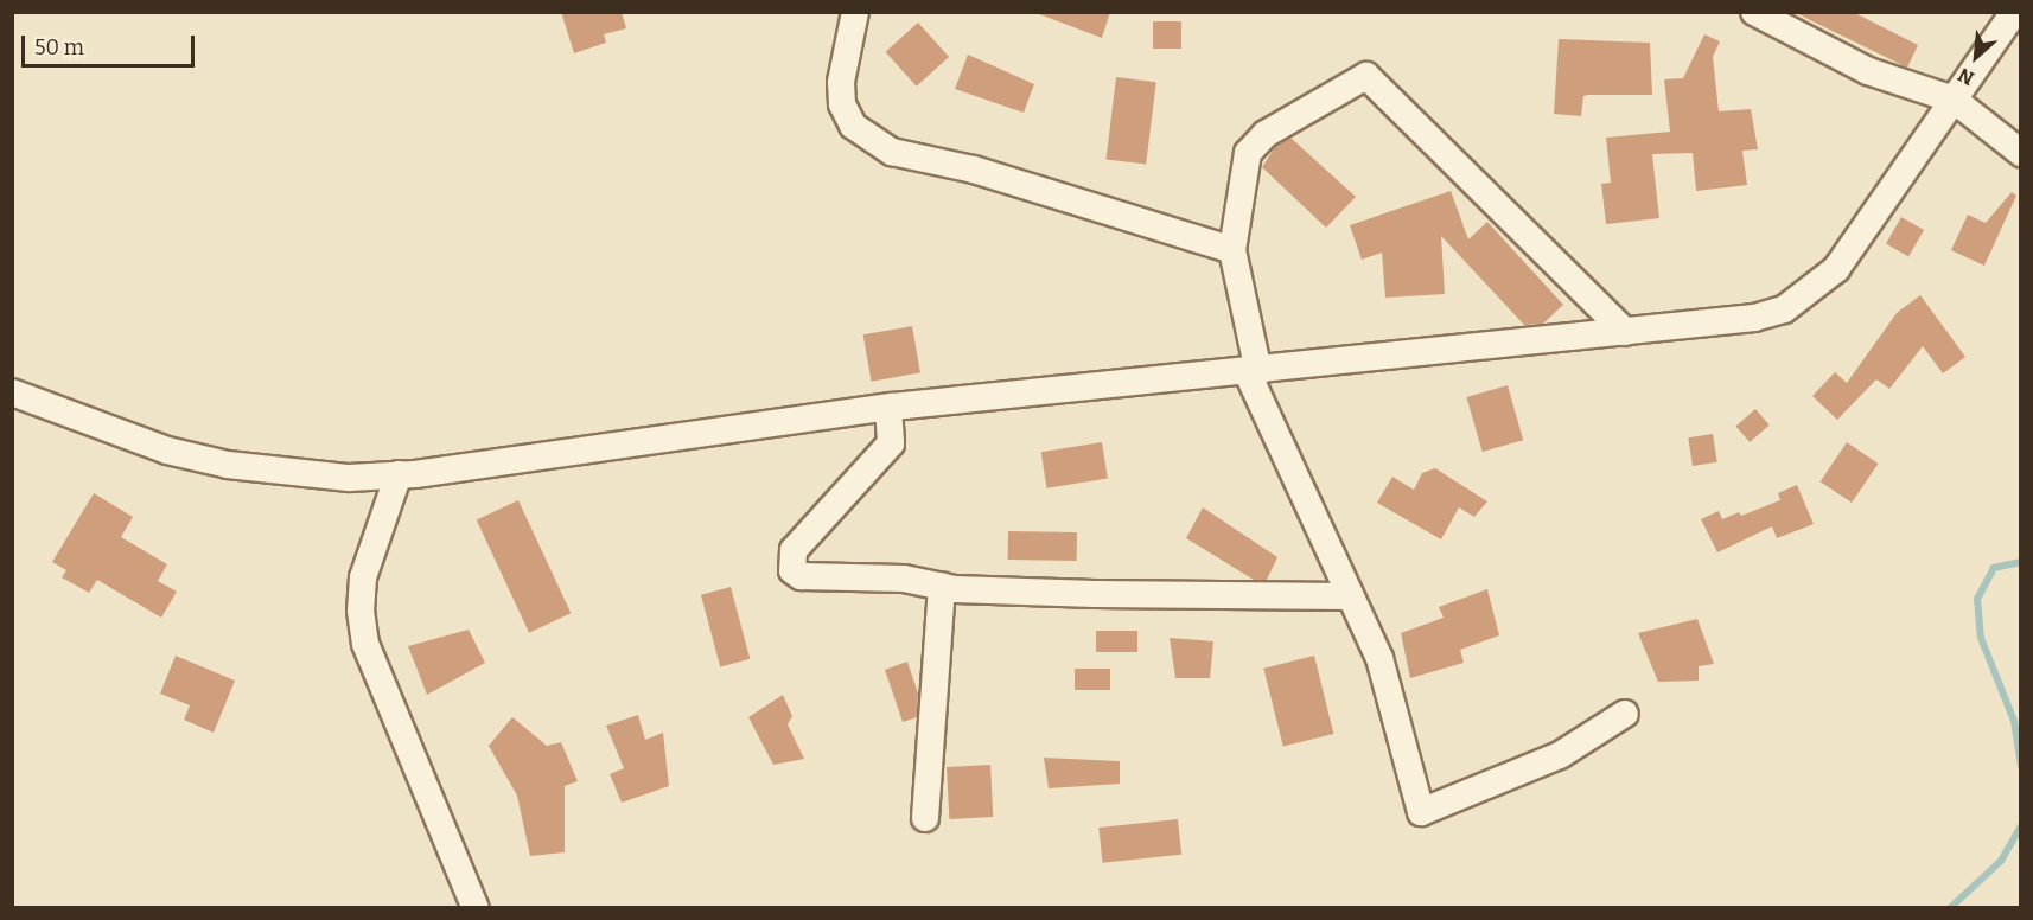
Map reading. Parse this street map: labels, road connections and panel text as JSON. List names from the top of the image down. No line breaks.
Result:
{"scale_bar":"50 m","north":"bottom left"}
